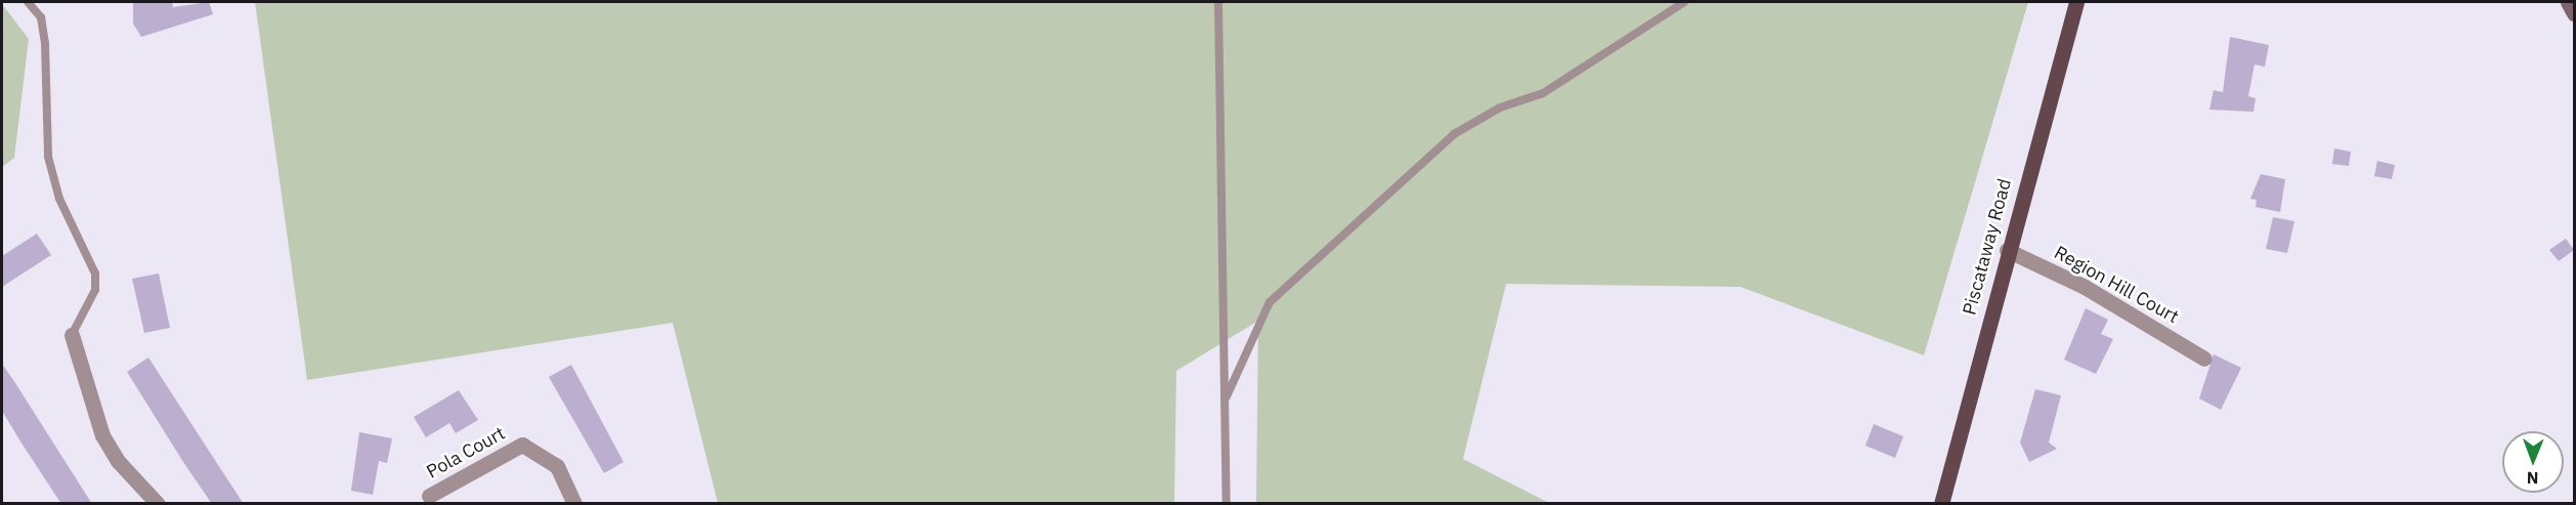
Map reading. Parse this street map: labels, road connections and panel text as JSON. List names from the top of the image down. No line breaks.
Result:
{"streets":{"main road":["Piscataway Road"],"street":["Region Hill Court","Pola Court"]},"crossings":[["Piscataway Road","Region Hill Court"]],"north":"bottom"}
